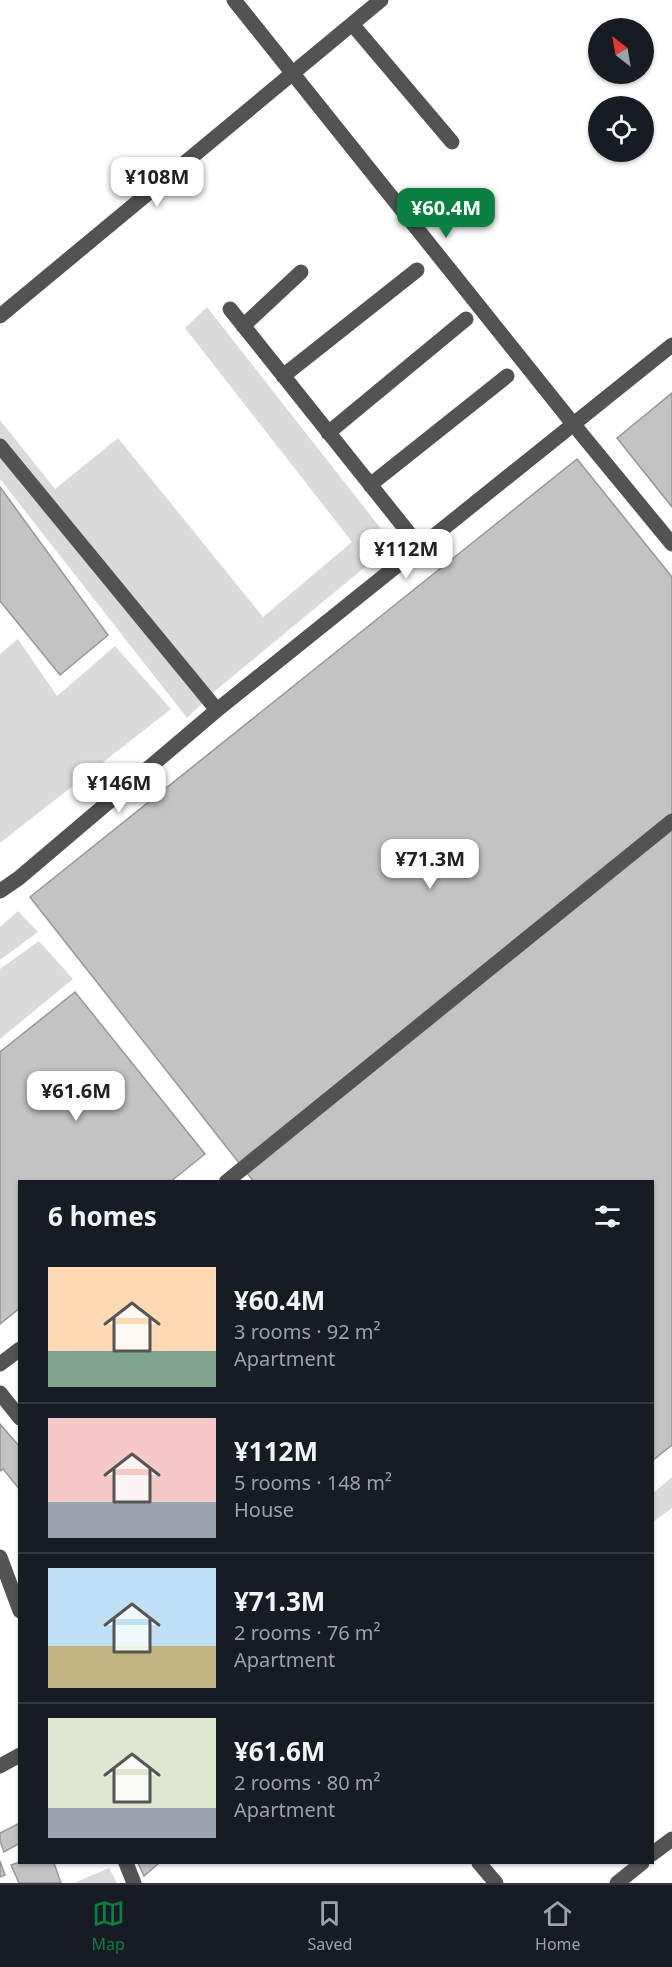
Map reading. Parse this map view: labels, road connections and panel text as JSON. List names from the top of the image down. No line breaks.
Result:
{"north":"top left","page":{"price":["¥108M","¥60.4M","¥112M","¥146M","¥71.3M","¥61.6M"],"heading":"6 homes","list":[{"name":"¥60.4M","note":"3 rooms · 92 m² · Apartment"},{"name":"¥112M","note":"5 rooms · 148 m² · House"},{"name":"¥71.3M","note":"2 rooms · 76 m² · Apartment"},{"name":"¥61.6M","note":"2 rooms · 80 m² · Apartment"}],"tabs":["Map","Saved","Home"]}}
